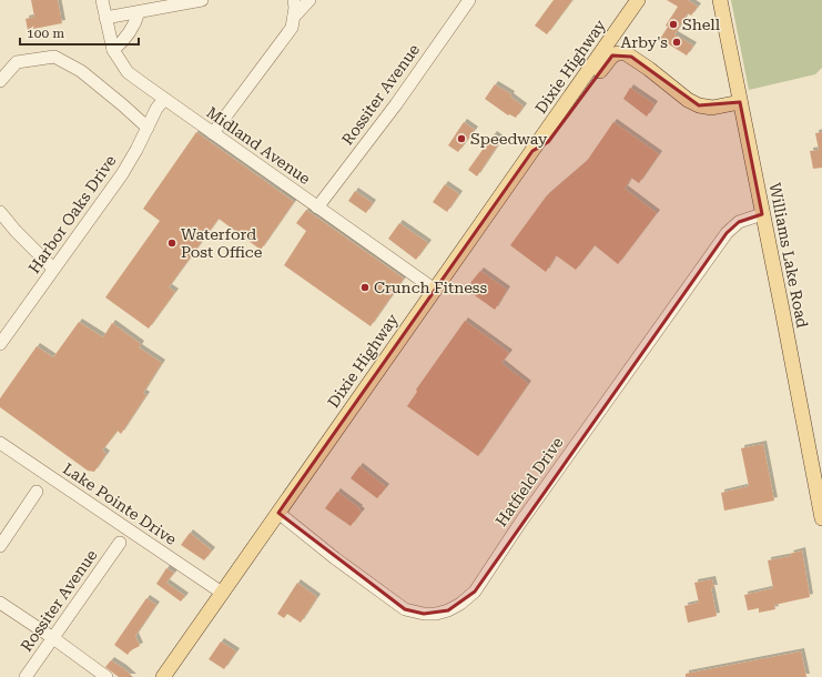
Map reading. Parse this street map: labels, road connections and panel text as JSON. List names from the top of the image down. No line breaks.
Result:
{"streets":{"main road":["Dixie Highway","Williams Lake Road"],"street":["Rossiter Avenue","Midland Avenue","Harbor Oaks Drive","Hatfield Drive","Lake Pointe Drive"]},"crossings":[["Dixie Highway","Midland Avenue"],["Dixie Highway","Hatfield Drive"],["Dixie Highway","Lake Pointe Drive"],["Rossiter Avenue","Midland Avenue"],["Midland Avenue","Harbor Oaks Drive"],["Williams Lake Road","Hatfield Drive"]],"places":["Shell","Arby's","Speedway","Waterford Post Office","Crunch Fitness"],"scale_bar":"100 m"}
